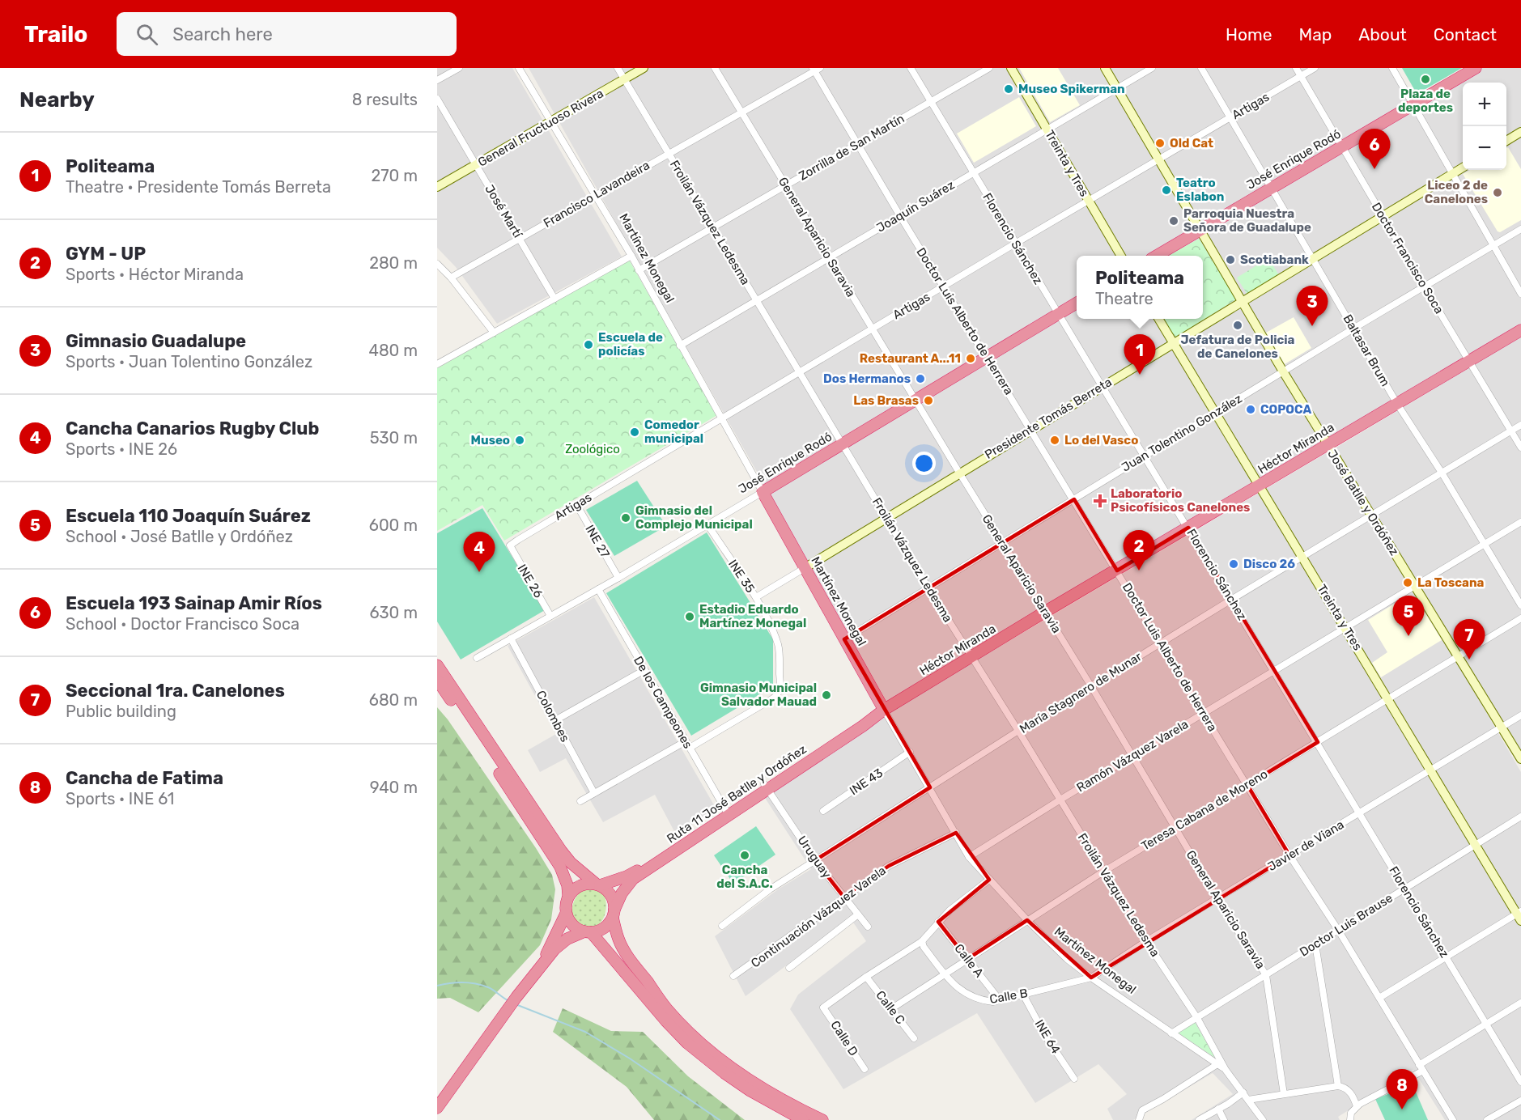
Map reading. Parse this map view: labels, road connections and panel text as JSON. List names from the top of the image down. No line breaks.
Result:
{"streets":{"highway":["José Enrique Rodó","Martínez Monegal","Héctor Miranda","Ruta 11 José Batlle y Ordóñez"],"street":["Artigas","General Fructuoso Rivera","Zorrilla de San Martín","Treinta y Tres","Francisco Lavandeira","Joaquín Suárez","José Martí","Froilán Vázquez Ledesma","General Aparicio Saravia","Florencio Sánchez","Doctor Francisco Soca","Doctor Luis Alberto de Herrera","Baltasar Brum","Presidente Tomás Berreta","Juan Tolentino González","José Batlle y Ordóñez","INE 27","INE 35","INE 26","María Stagnero de Munar","De los Campeones","Colombes","Ramón Vázquez Varela","INE 43","Teresa Cabana de Moreno","Javier de Viana","Uruguay","Continuación Vázquez Varela","Doctor Luis Brause","Calle A","Calle B","Calle C","INE 64","Calle D"]},"crossings":[["Artigas","Treinta y Tres"],["Artigas","Froilán Vázquez Ledesma"],["Artigas","General Aparicio Saravia"],["Artigas","Florencio Sánchez"],["Artigas","Martínez Monegal"],["Artigas","Doctor Francisco Soca"],["Artigas","Doctor Luis Alberto de Herrera"],["Artigas","Baltasar Brum"],["Artigas","José Batlle y Ordóñez"],["Artigas","INE 27"],["Artigas","INE 26"],["General Fructuoso Rivera","José Martí"],["General Fructuoso Rivera","Froilán Vázquez Ledesma"],["General Fructuoso Rivera","Martínez Monegal"],["Zorrilla de San Martín","Froilán Vázquez Ledesma"],["Zorrilla de San Martín","General Aparicio Saravia"],["Zorrilla de San Martín","Florencio Sánchez"],["Zorrilla de San Martín","Martínez Monegal"],["Zorrilla de San Martín","Doctor Luis Alberto de Herrera"],["José Enrique Rodó","Froilán Vázquez Ledesma"],["José Enrique Rodó","General Aparicio Saravia"],["José Enrique Rodó","Florencio Sánchez"],["José Enrique Rodó","Martínez Monegal"],["José Enrique Rodó","Doctor Francisco Soca"],["José Enrique Rodó","Doctor Luis Alberto de Herrera"],["José Enrique Rodó","Baltasar Brum"],["José Enrique Rodó","José Batlle y Ordóñez"],["José Enrique Rodó","INE 27"],["José Enrique Rodó","INE 35"],["José Enrique Rodó","INE 26"],["José Enrique Rodó","De los Campeones"],["José Enrique Rodó","Colombes"],["Treinta y Tres","Joaquín Suárez"],["Treinta y Tres","Presidente Tomás Berreta"],["Treinta y Tres","Juan Tolentino González"],["Treinta y Tres","Héctor Miranda"],["Treinta y Tres","María Stagnero de Munar"],["Treinta y Tres","Ramón Vázquez Varela"],["Treinta y Tres","Teresa Cabana de Moreno"],["Treinta y Tres","Javier de Viana"],["Treinta y Tres","Doctor Luis Brause"],["Francisco Lavandeira","José Martí"],["Francisco Lavandeira","Froilán Vázquez Ledesma"],["Francisco Lavandeira","General Aparicio Saravia"],["Francisco Lavandeira","Martínez Monegal"],["Francisco Lavandeira","Doctor Luis Alberto de Herrera"],["Joaquín Suárez","Froilán Vázquez Ledesma"],["Joaquín Suárez","General Aparicio Saravia"],["Joaquín Suárez","Florencio Sánchez"],["Joaquín Suárez","Martínez Monegal"],["Joaquín Suárez","Doctor Luis Alberto de Herrera"],["Joaquín Suárez","José Batlle y Ordóñez"],["Froilán Vázquez Ledesma","Martínez Monegal"],["Froilán Vázquez Ledesma","Presidente Tomás Berreta"],["Froilán Vázquez Ledesma","Juan Tolentino González"],["Froilán Vázquez Ledesma","Héctor Miranda"],["Froilán Vázquez Ledesma","María Stagnero de Munar"],["Froilán Vázquez Ledesma","Ramón Vázquez Varela"],["Froilán Vázquez Ledesma","Teresa Cabana de Moreno"],["Froilán Vázquez Ledesma","Javier de Viana"],["Froilán Vázquez Ledesma","Doctor Luis Brause"],["General Aparicio Saravia","Presidente Tomás Berreta"],["General Aparicio Saravia","Juan Tolentino González"],["General Aparicio Saravia","Héctor Miranda"],["General Aparicio Saravia","María Stagnero de Munar"],["General Aparicio Saravia","Ramón Vázquez Varela"],["General Aparicio Saravia","Teresa Cabana de Moreno"],["General Aparicio Saravia","Javier de Viana"],["General Aparicio Saravia","Doctor Luis Brause"],["Florencio Sánchez","Presidente Tomás Berreta"],["Florencio Sánchez","Juan Tolentino González"],["Florencio Sánchez","Héctor Miranda"],["Florencio Sánchez","María Stagnero de Munar"],["Florencio Sánchez","Ramón Vázquez Varela"],["Florencio Sánchez","Teresa Cabana de Moreno"],["Florencio Sánchez","Javier de Viana"],["Florencio Sánchez","Doctor Luis Brause"],["Martínez Monegal","Presidente Tomás Berreta"],["Martínez Monegal","Juan Tolentino González"],["Martínez Monegal","Héctor Miranda"],["Martínez Monegal","María Stagnero de Munar"],["Martínez Monegal","Ramón Vázquez Varela"],["Martínez Monegal","INE 43"],["Martínez Monegal","Ruta 11 José Batlle y Ordóñez"],["Martínez Monegal","Teresa Cabana de Moreno"],["Martínez Monegal","Javier de Viana"],["Martínez Monegal","Continuación Vázquez Varela"],["Martínez Monegal","Doctor Luis Brause"],["Martínez Monegal","Calle B"],["Doctor Francisco Soca","Presidente Tomás Berreta"],["Doctor Francisco Soca","Juan Tolentino González"],["Doctor Francisco Soca","Héctor Miranda"],["Doctor Francisco Soca","María Stagnero de Munar"],["Doctor Luis Alberto de Herrera","Presidente Tomás Berreta"],["Doctor Luis Alberto de Herrera","Juan Tolentino González"],["Doctor Luis Alberto de Herrera","Héctor Miranda"],["Doctor Luis Alberto de Herrera","María Stagnero de Munar"],["Doctor Luis Alberto de Herrera","Ramón Vázquez Varela"],["Doctor Luis Alberto de Herrera","Teresa Cabana de Moreno"],["Doctor Luis Alberto de Herrera","Javier de Viana"],["Doctor Luis Alberto de Herrera","Doctor Luis Brause"],["Baltasar Brum","Presidente Tomás Berreta"],["Baltasar Brum","Juan Tolentino González"],["Baltasar Brum","Héctor Miranda"],["Baltasar Brum","María Stagnero de Munar"],["Baltasar Brum","Ramón Vázquez Varela"],["Presidente Tomás Berreta","José Batlle y Ordóñez"],["Presidente Tomás Berreta","INE 35"],["Juan Tolentino González","José Batlle y Ordóñez"],["Héctor Miranda","José Batlle y Ordóñez"],["Héctor Miranda","Ruta 11 José Batlle y Ordóñez"],["José Batlle y Ordóñez","María Stagnero de Munar"],["José Batlle y Ordóñez","Ramón Vázquez Varela"],["José Batlle y Ordóñez","Teresa Cabana de Moreno"],["José Batlle y Ordóñez","Javier de Viana"],["INE 35","De los Campeones"],["María Stagnero de Munar","Uruguay"],["De los Campeones","Ruta 11 José Batlle y Ordóñez"],["Ruta 11 José Batlle y Ordóñez","Uruguay"],["Teresa Cabana de Moreno","Calle A"],["Teresa Cabana de Moreno","Calle B"],["Teresa Cabana de Moreno","Calle C"],["Javier de Viana","Calle B"],["Uruguay","Continuación Vázquez Varela"],["Calle A","Calle B"],["Calle B","INE 64"],["Calle C","Calle D"]],"parks":["Zoológico"],"places":{"other":["Plaza de deportes","Museo Spikerman","Old Cat","Teatro Eslabon","Liceo 2 de Canelones","Parroquia Nuestra Señora de Guadalupe","Scotiabank","Jefatura de Policia de Canelones","Escuela de policías","Restaurant A...11","Dos Hermanos","Las Brasas","COPOCA","Comedor municipal","Museo","Lo del Vasco","Gimnasio del Complejo Municipal","Disco 26","La Toscana","Estadio Eduardo Martínez Monegal","Gimnasio Municipal Salvador Mauad","Cancha del S.A.C."],"health":["Laboratorio Psicofísicos Canelones"]},"page":{"header":"Trailo","search":"Search here","nav":["Home","Map","About","Contact"],"heading":["Nearby","8 results"],"map_buttons":["+","−"],"pins":["6","3","1","2","4","5","7","8"],"list":[{"mark":"1","name":"Politeama","note":"Theatre · Presidente Tomás Berreta","value":"270 m"},{"mark":"2","name":"GYM - UP","note":"Sports · Héctor Miranda","value":"280 m"},{"mark":"3","name":"Gimnasio Guadalupe","note":"Sports · Juan Tolentino González","value":"480 m"},{"mark":"4","name":"Cancha Canarios Rugby Club","note":"Sports · INE 26","value":"530 m"},{"mark":"5","name":"Escuela 110 Joaquín Suárez","note":"School · José Batlle y Ordóñez","value":"600 m"},{"mark":"6","name":"Escuela 193 Sainap Amir Ríos","note":"School · Doctor Francisco Soca","value":"630 m"},{"mark":"7","name":"Seccional 1ra. Canelones","note":"Public building","value":"680 m"},{"mark":"8","name":"Cancha de Fatima","note":"Sports · INE 61","value":"940 m"}],"popup":["Politeama","Theatre"]}}
